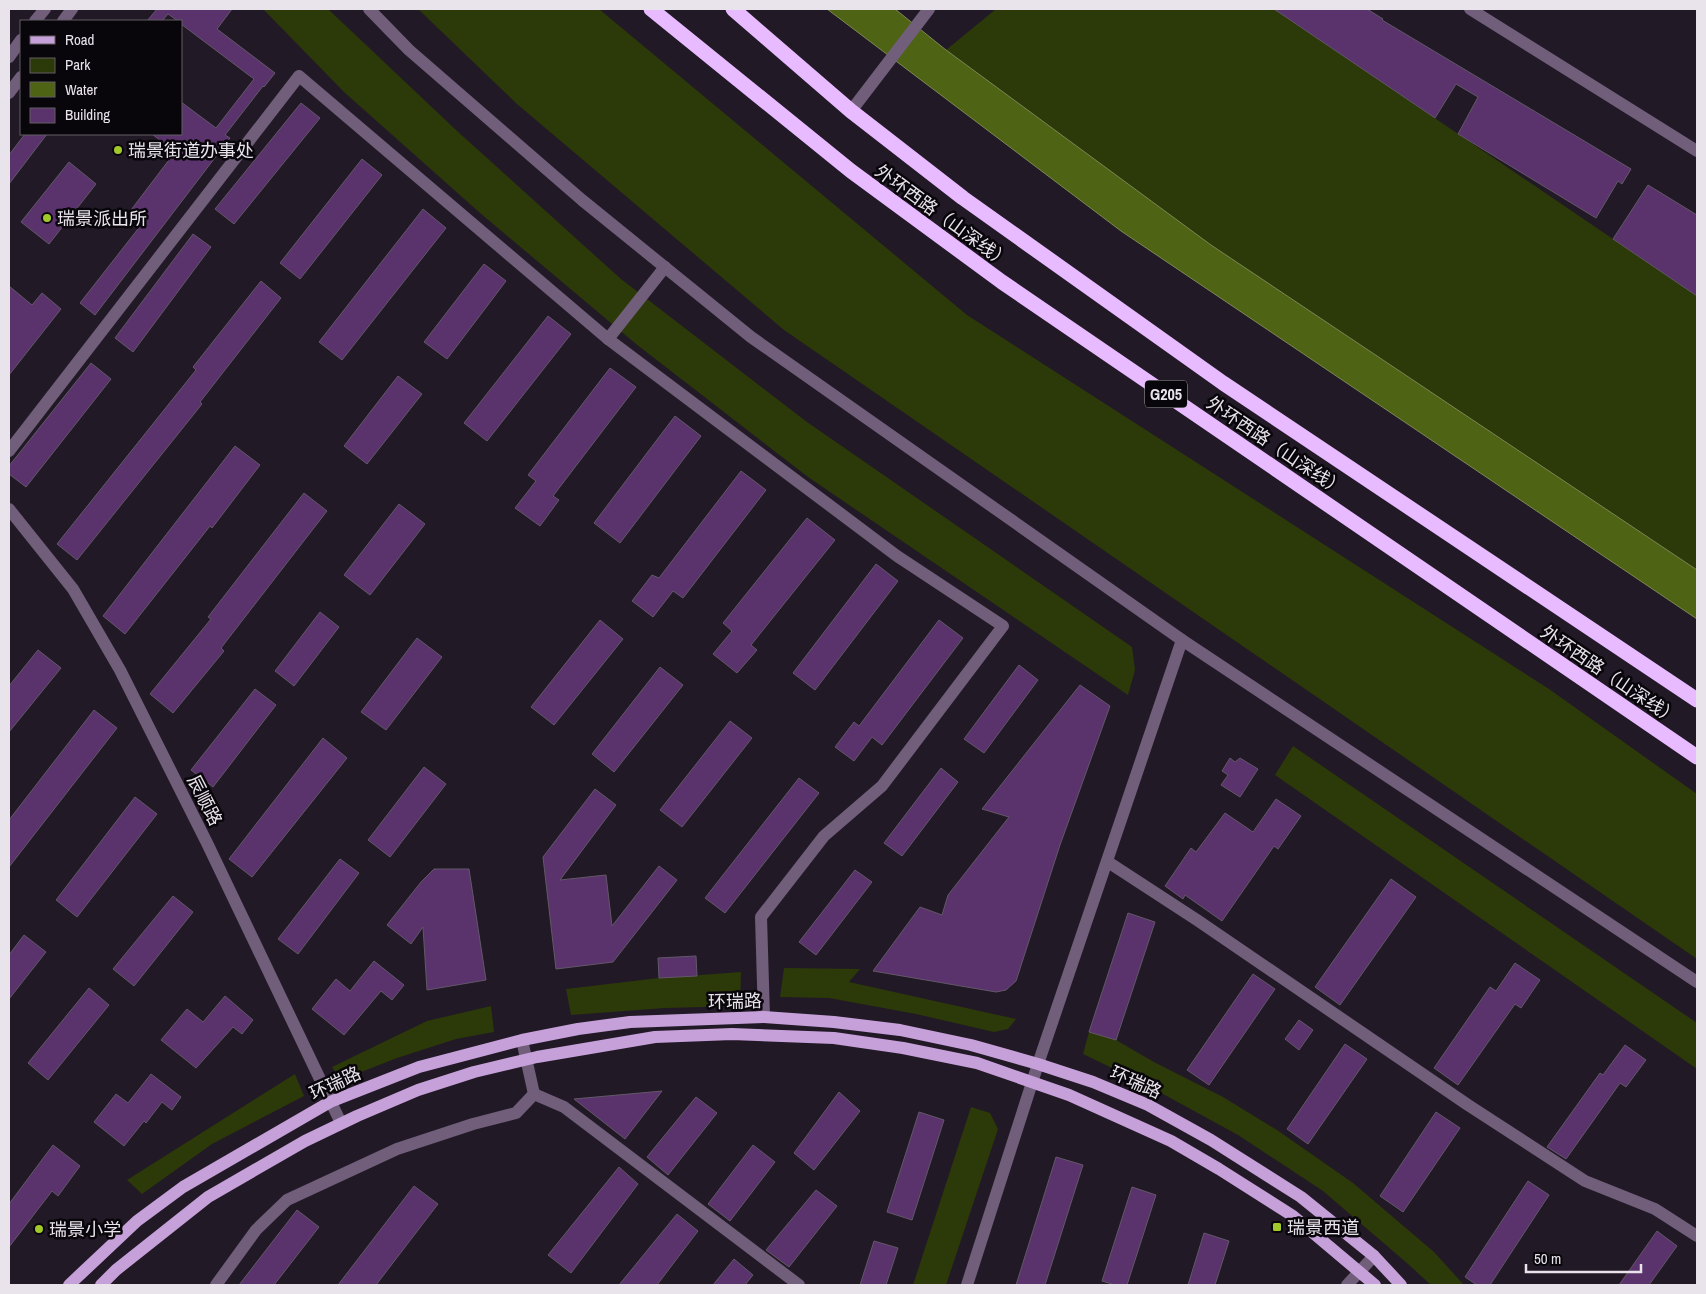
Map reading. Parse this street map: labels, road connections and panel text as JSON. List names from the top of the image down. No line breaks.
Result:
{"streets":{"highway":["外环西路（山深线）","G205"],"main road":["环瑞路"],"street":["辰顺路"]},"crossings":[["辰顺路","环瑞路"]],"places":{"other":["瑞景街道办事处","瑞景派出所","瑞景小学"],"transit":["瑞景西道"]},"legend":["Road","Park","Water","Building"],"scale_bar":"50 m"}
